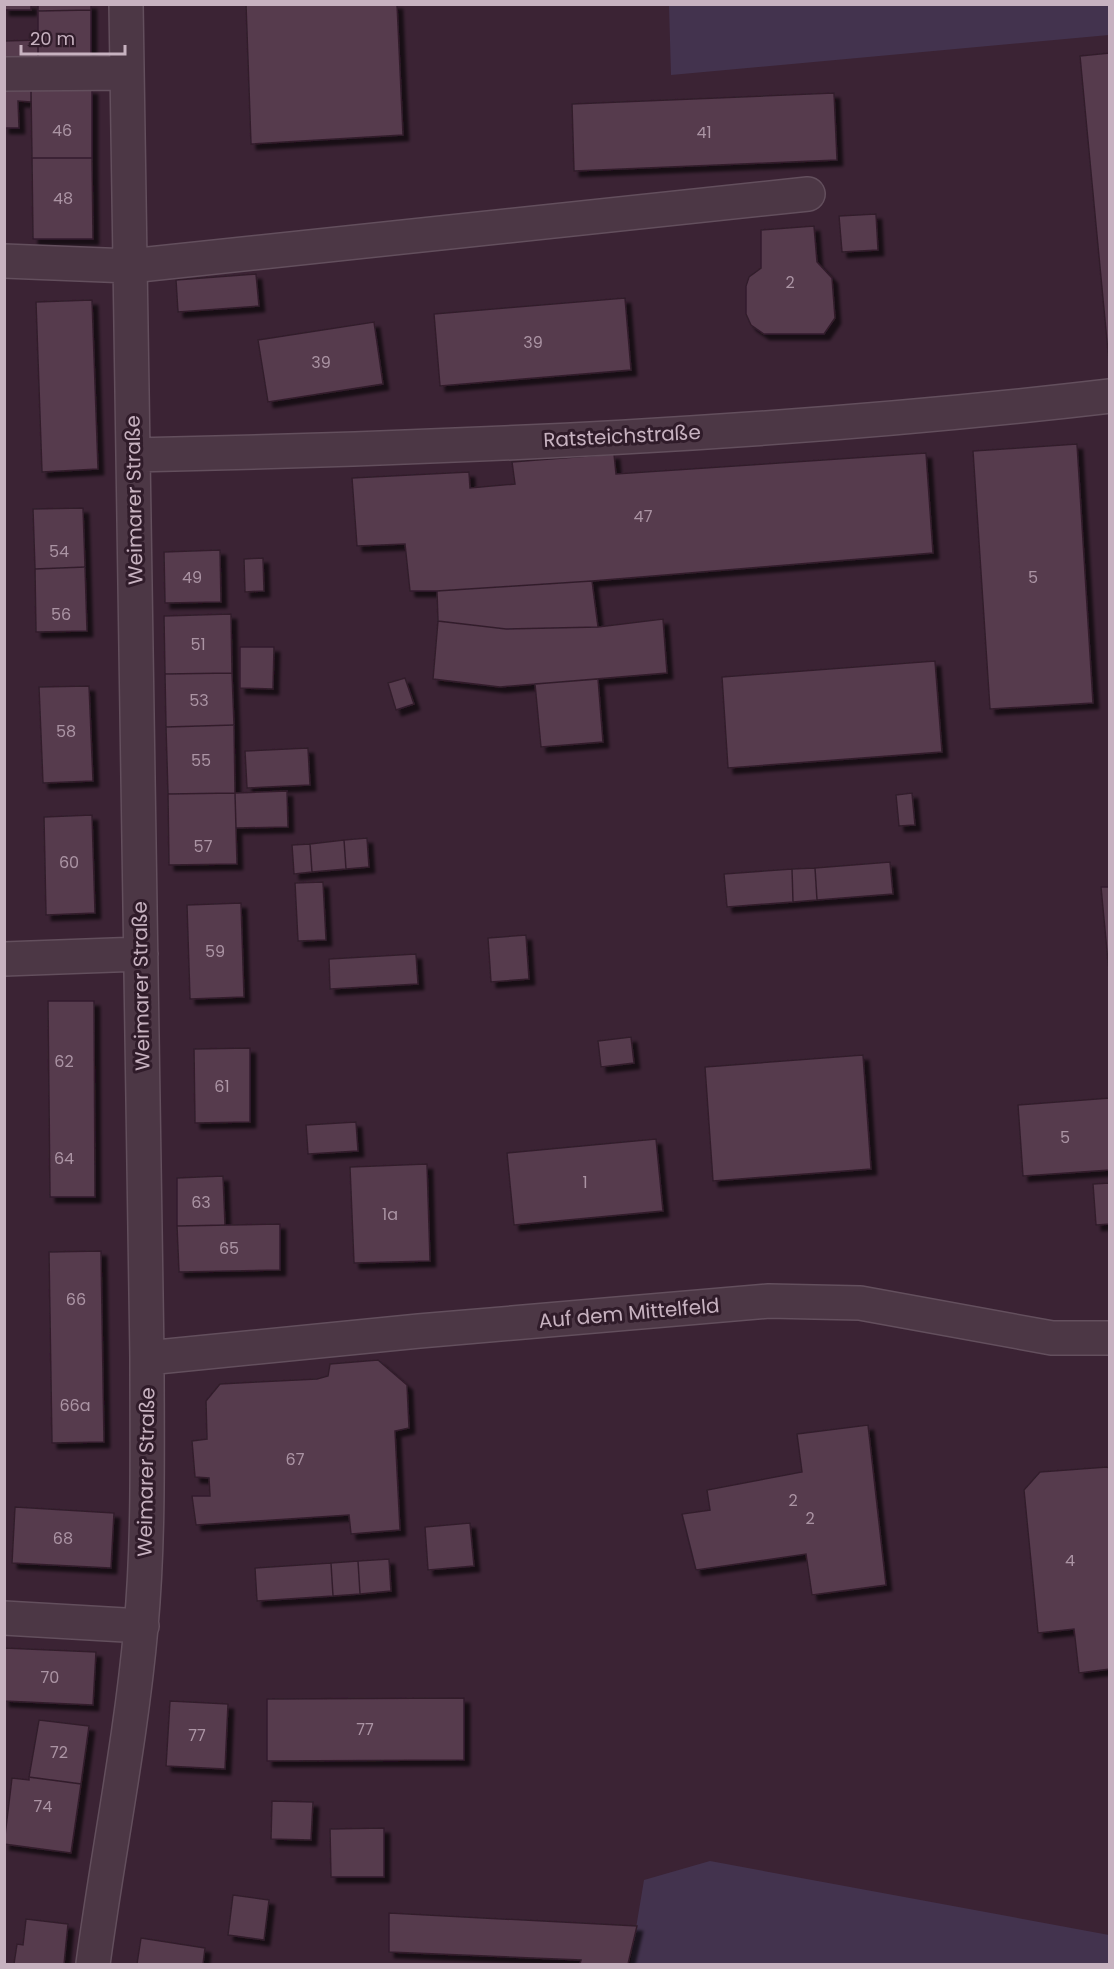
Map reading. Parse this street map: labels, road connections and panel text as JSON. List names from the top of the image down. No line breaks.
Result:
{"streets":{"street":["Ratsteichstraße","Weimarer Straße","Auf dem Mittelfeld"]},"crossings":[["Ratsteichstraße","Weimarer Straße"],["Weimarer Straße","Auf dem Mittelfeld"]],"house_numbers":["46","41","48","2","39","39","47","54","49","5","56","51","53","58","55","57","60","59","62","61","5","64","1","63","1a","65","66","66a","67","2","2","68","4","70","77","77","72","74"],"scale_bar":"20 m"}
